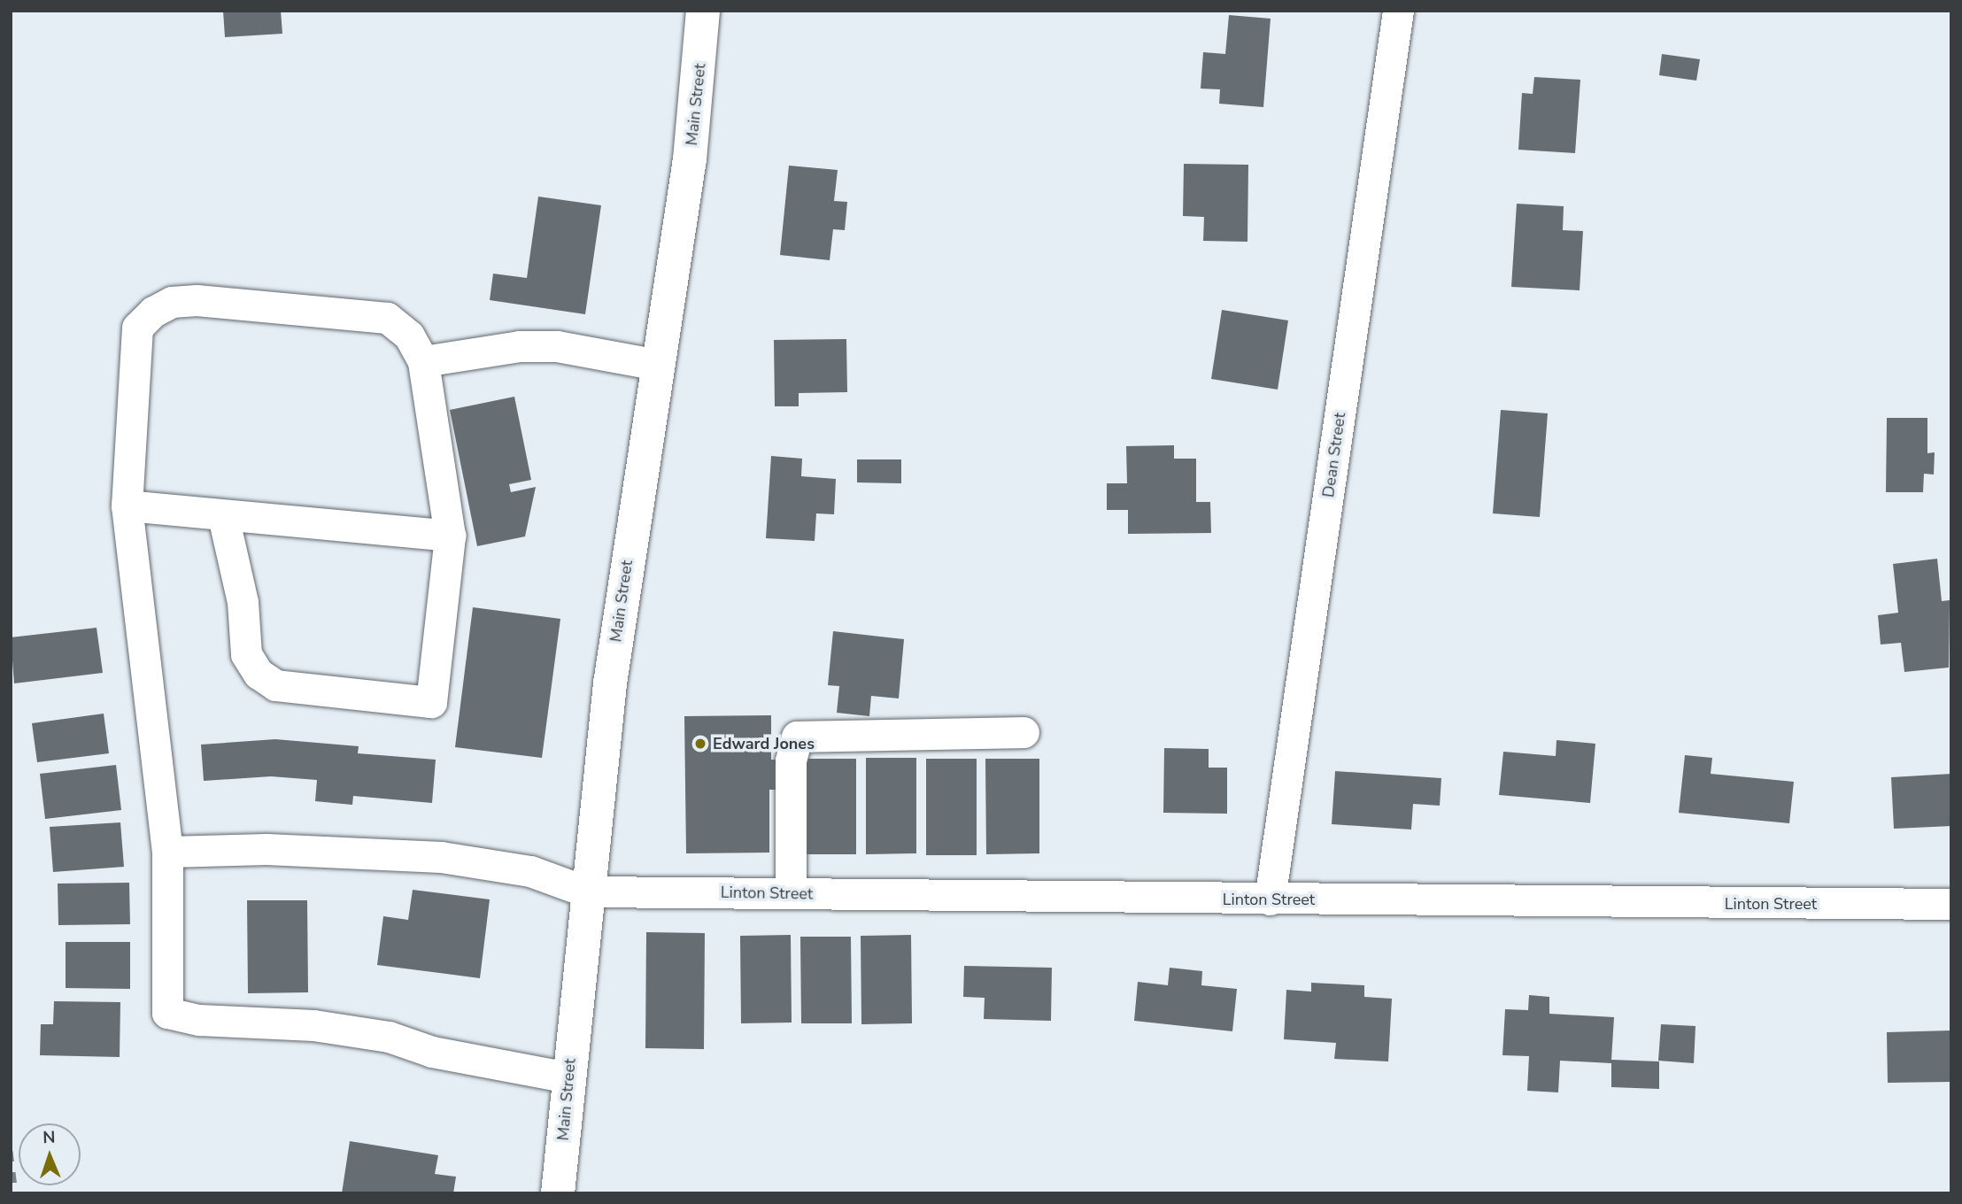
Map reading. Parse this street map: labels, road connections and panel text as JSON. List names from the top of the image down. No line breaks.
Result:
{"streets":{"main road":["Main Street"],"street":["Dean Street","Linton Street"]},"crossings":[["Main Street","Linton Street"],["Dean Street","Linton Street"]],"places":["Edward Jones"],"north":"top"}
